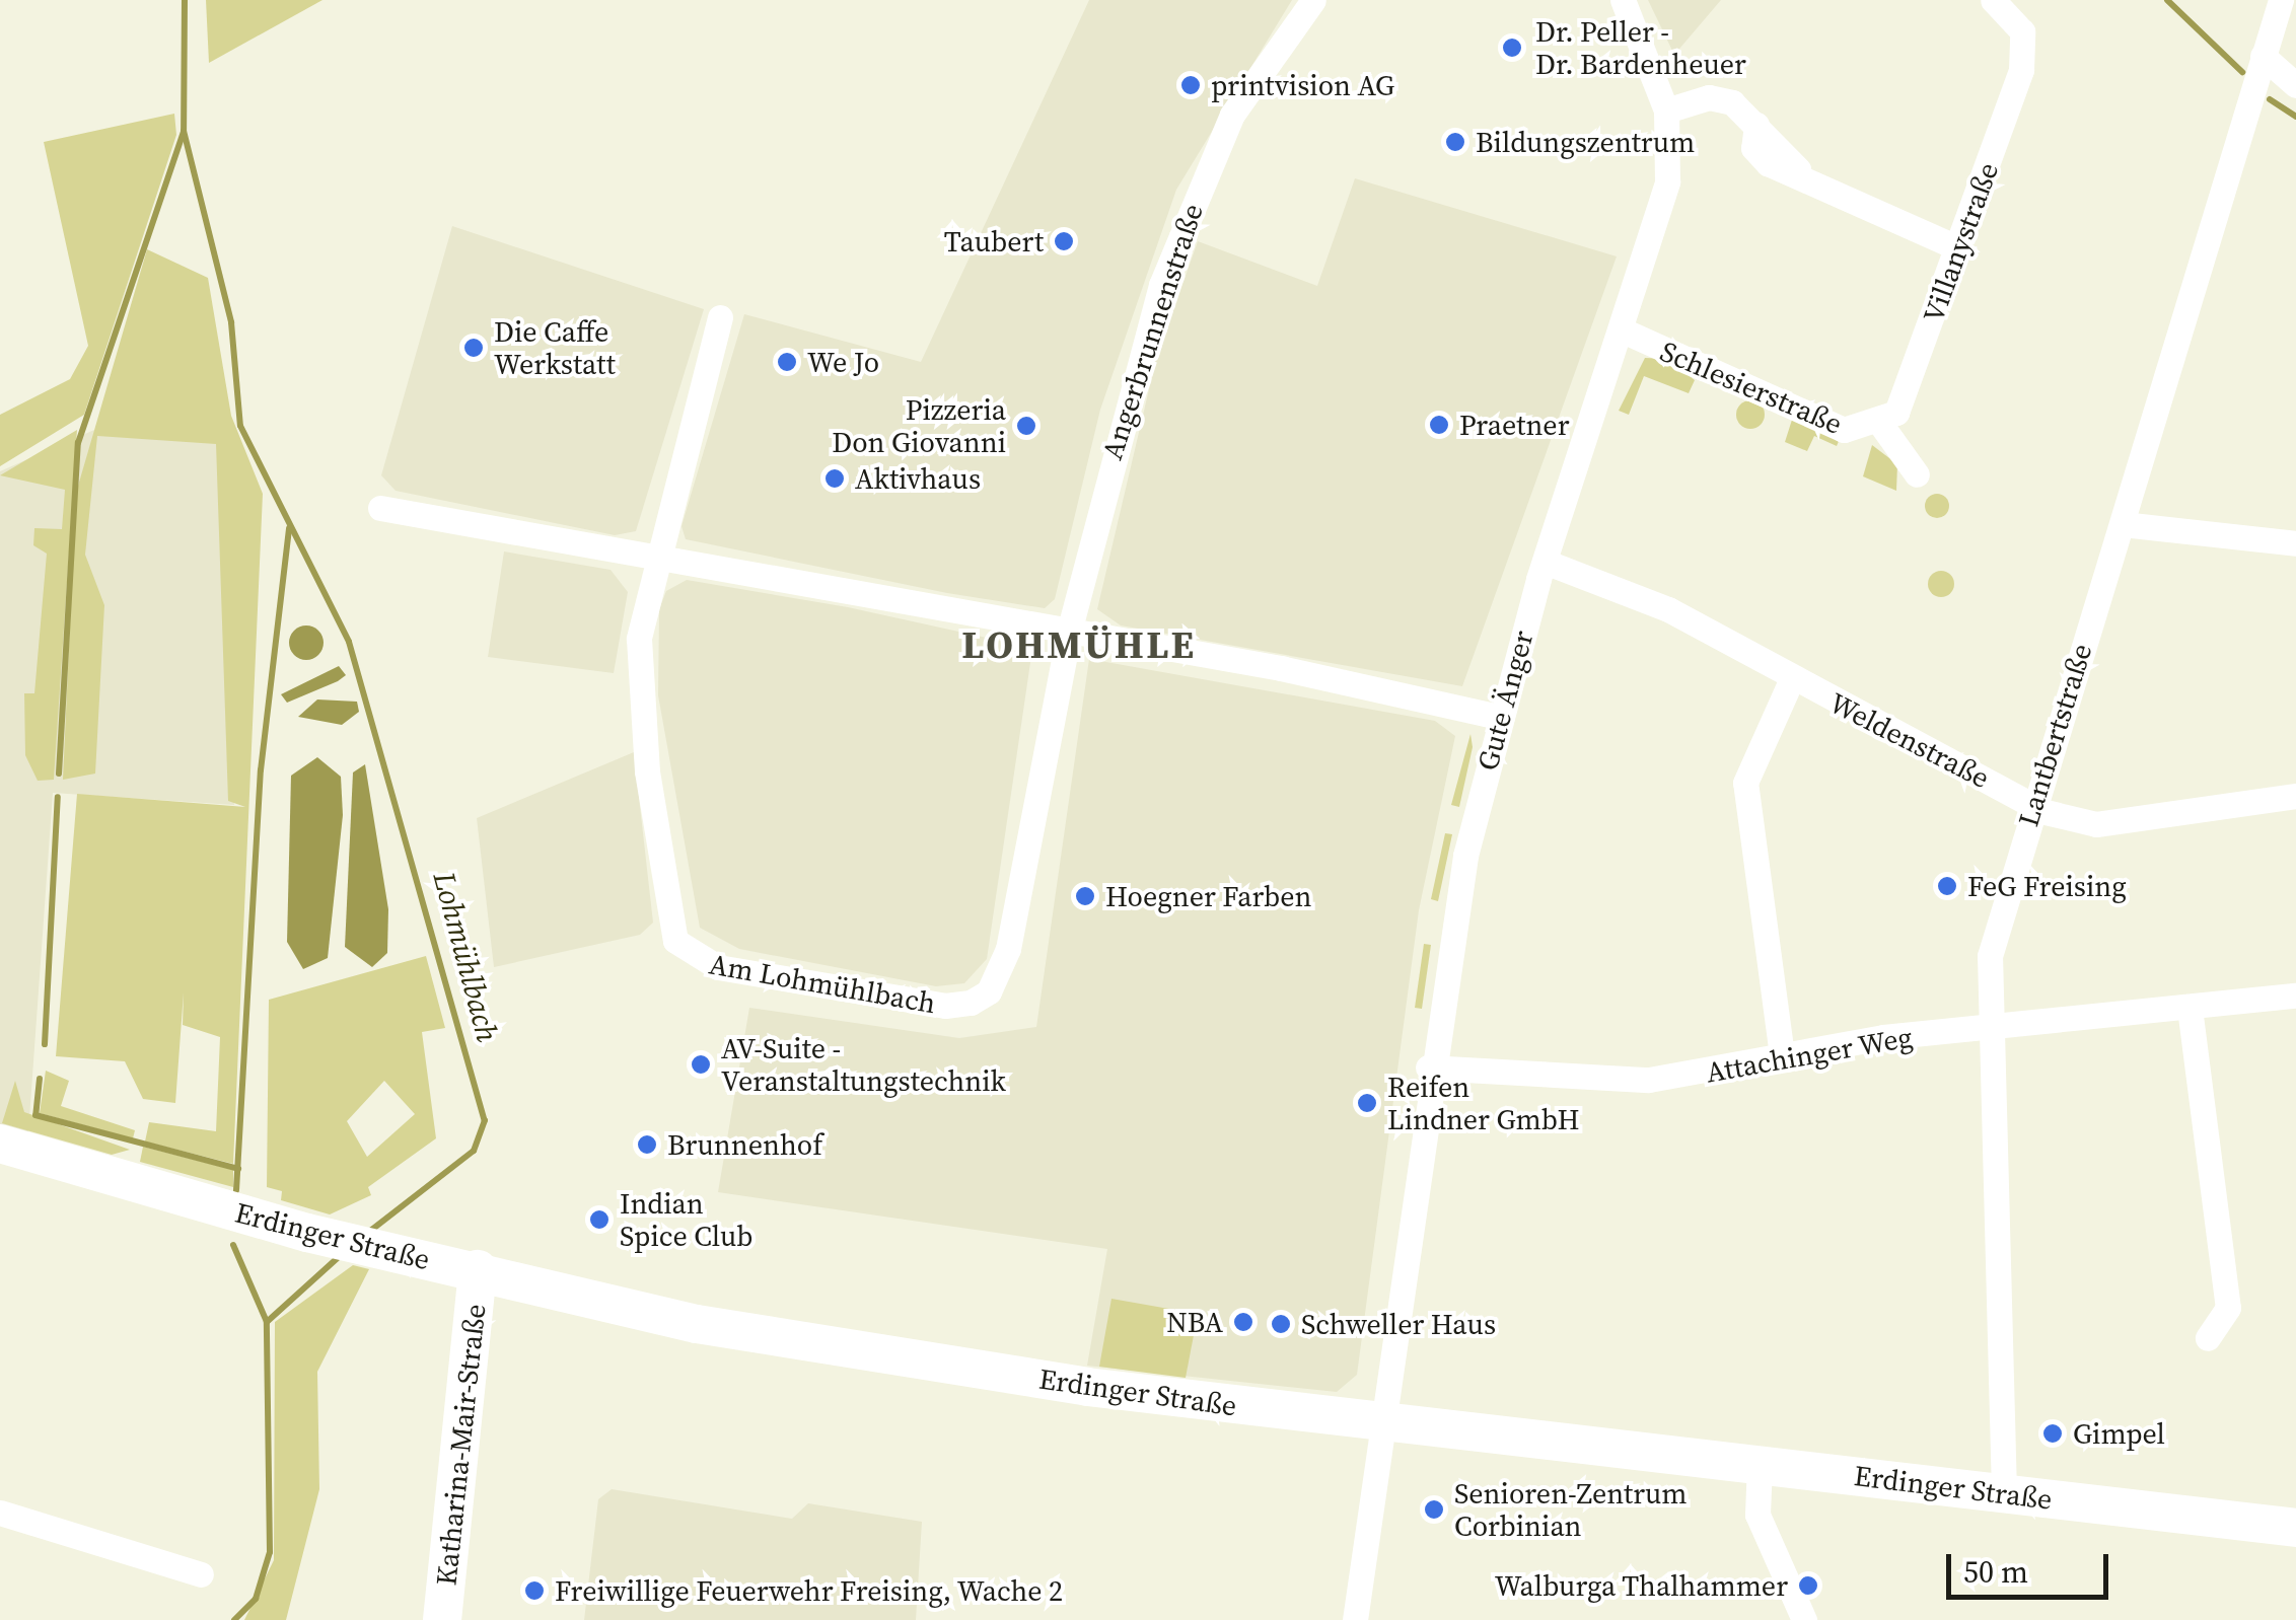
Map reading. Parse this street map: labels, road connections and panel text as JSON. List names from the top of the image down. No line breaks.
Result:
{"streets":{"street":["Villanystraße","Angerbrunnenstraße","Schlesierstraße","Gute Änger","Lantbertstraße","Weldenstraße","Am Lohmühlbach","Attachinger Weg","Erdinger Straße","Katharina-Mair-Straße"]},"crossings":[["Villanystraße","Schlesierstraße"],["Angerbrunnenstraße","Am Lohmühlbach"],["Schlesierstraße","Gute Änger"],["Gute Änger","Weldenstraße"],["Gute Änger","Attachinger Weg"],["Gute Änger","Erdinger Straße"],["Lantbertstraße","Weldenstraße"],["Lantbertstraße","Attachinger Weg"],["Lantbertstraße","Erdinger Straße"],["Erdinger Straße","Katharina-Mair-Straße"]],"districts":["LOHMÜHLE"],"water":["Lohmühlbach"],"places":["Dr. Peller - Dr. Bardenheuer","printvision AG","Bildungszentrum","Taubert","Die Caffe Werkstatt","We Jo","Praetner","Pizzeria Don Giovanni","Aktivhaus","FeG Freising","Hoegner Farben","AV-Suite - Veranstaltungstechnik","Reifen Lindner GmbH","Brunnenhof","Indian Spice Club","NBA","Schweller Haus","Gimpel","Senioren-Zentrum Corbinian","Walburga Thalhammer","Freiwillige Feuerwehr Freising, Wache 2"],"scale_bar":"50 m"}
